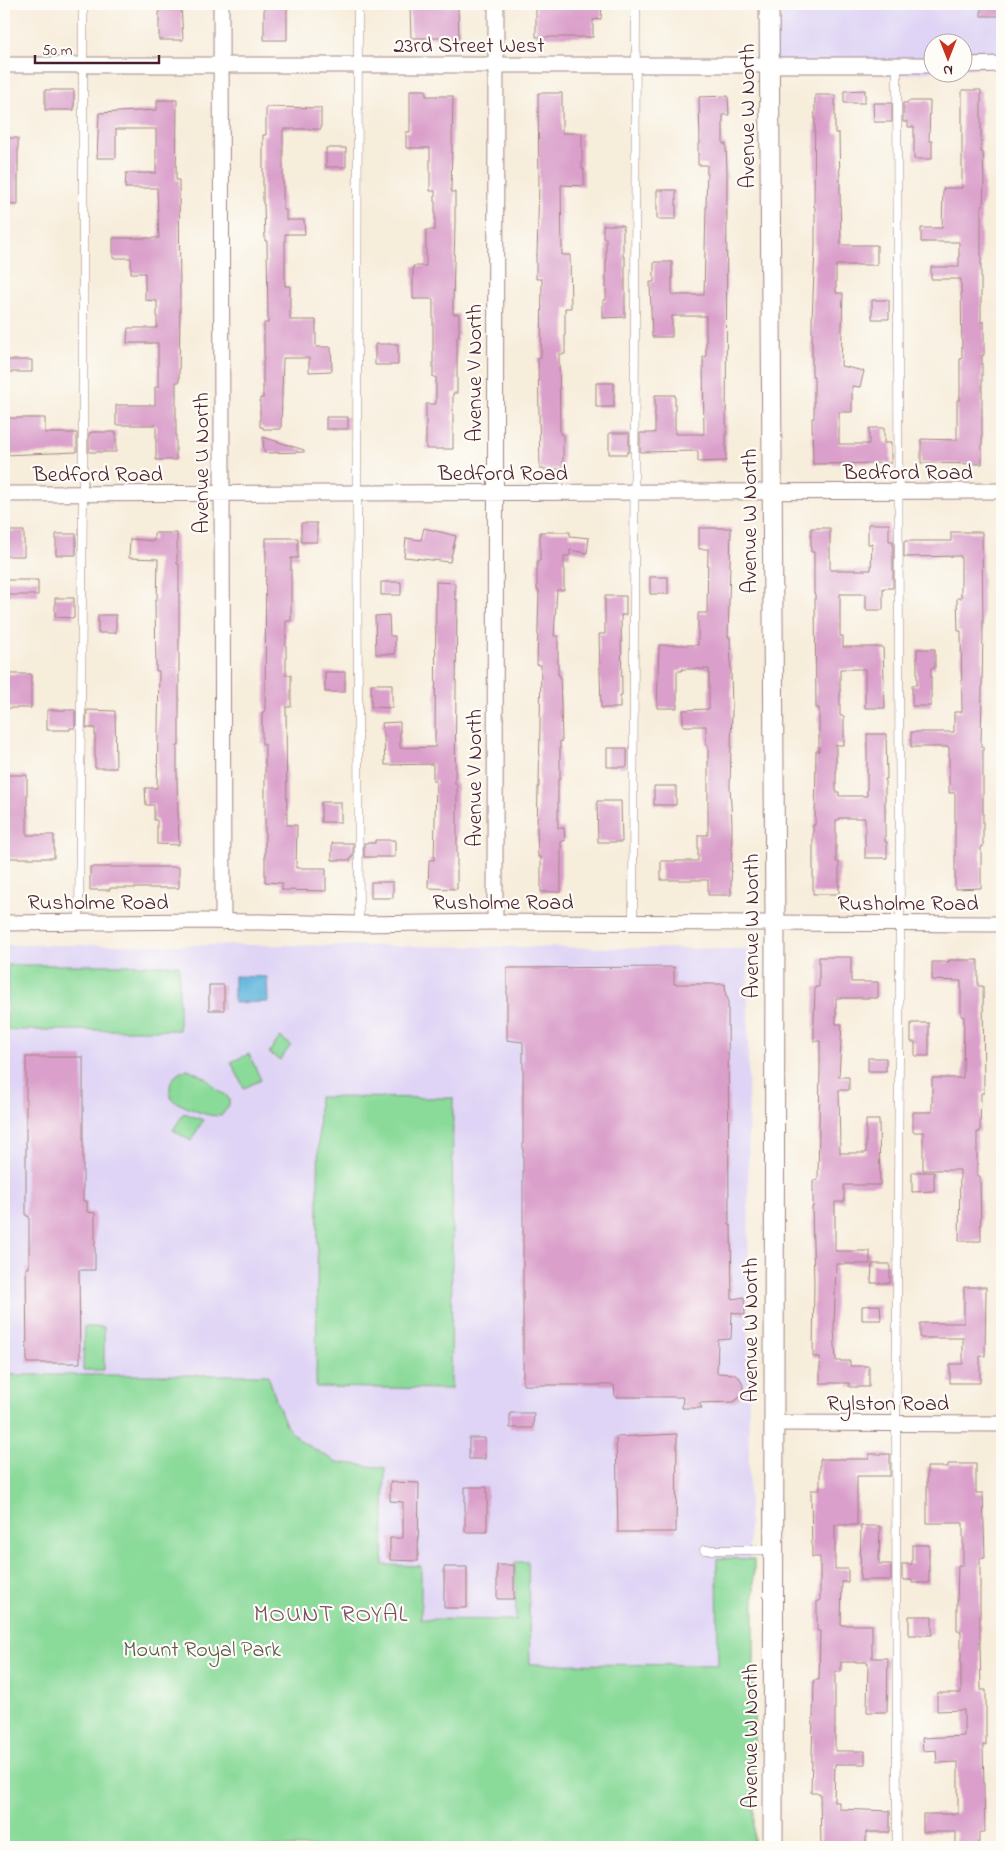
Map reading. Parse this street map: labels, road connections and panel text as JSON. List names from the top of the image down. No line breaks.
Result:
{"streets":{"street":["23rd Street West","Avenue W North","Avenue V North","Avenue U North","Bedford Road","Rusholme Road","Rylston Road"]},"crossings":[["23rd Street West","Avenue W North"],["23rd Street West","Avenue V North"],["23rd Street West","Avenue U North"],["Avenue W North","Bedford Road"],["Avenue W North","Rusholme Road"],["Avenue W North","Rylston Road"],["Avenue V North","Bedford Road"],["Avenue V North","Rusholme Road"],["Avenue U North","Bedford Road"],["Avenue U North","Rusholme Road"]],"districts":["MOUNT ROYAL"],"parks":["Mount Royal Park"],"scale_bar":"50 m","north":"bottom"}
